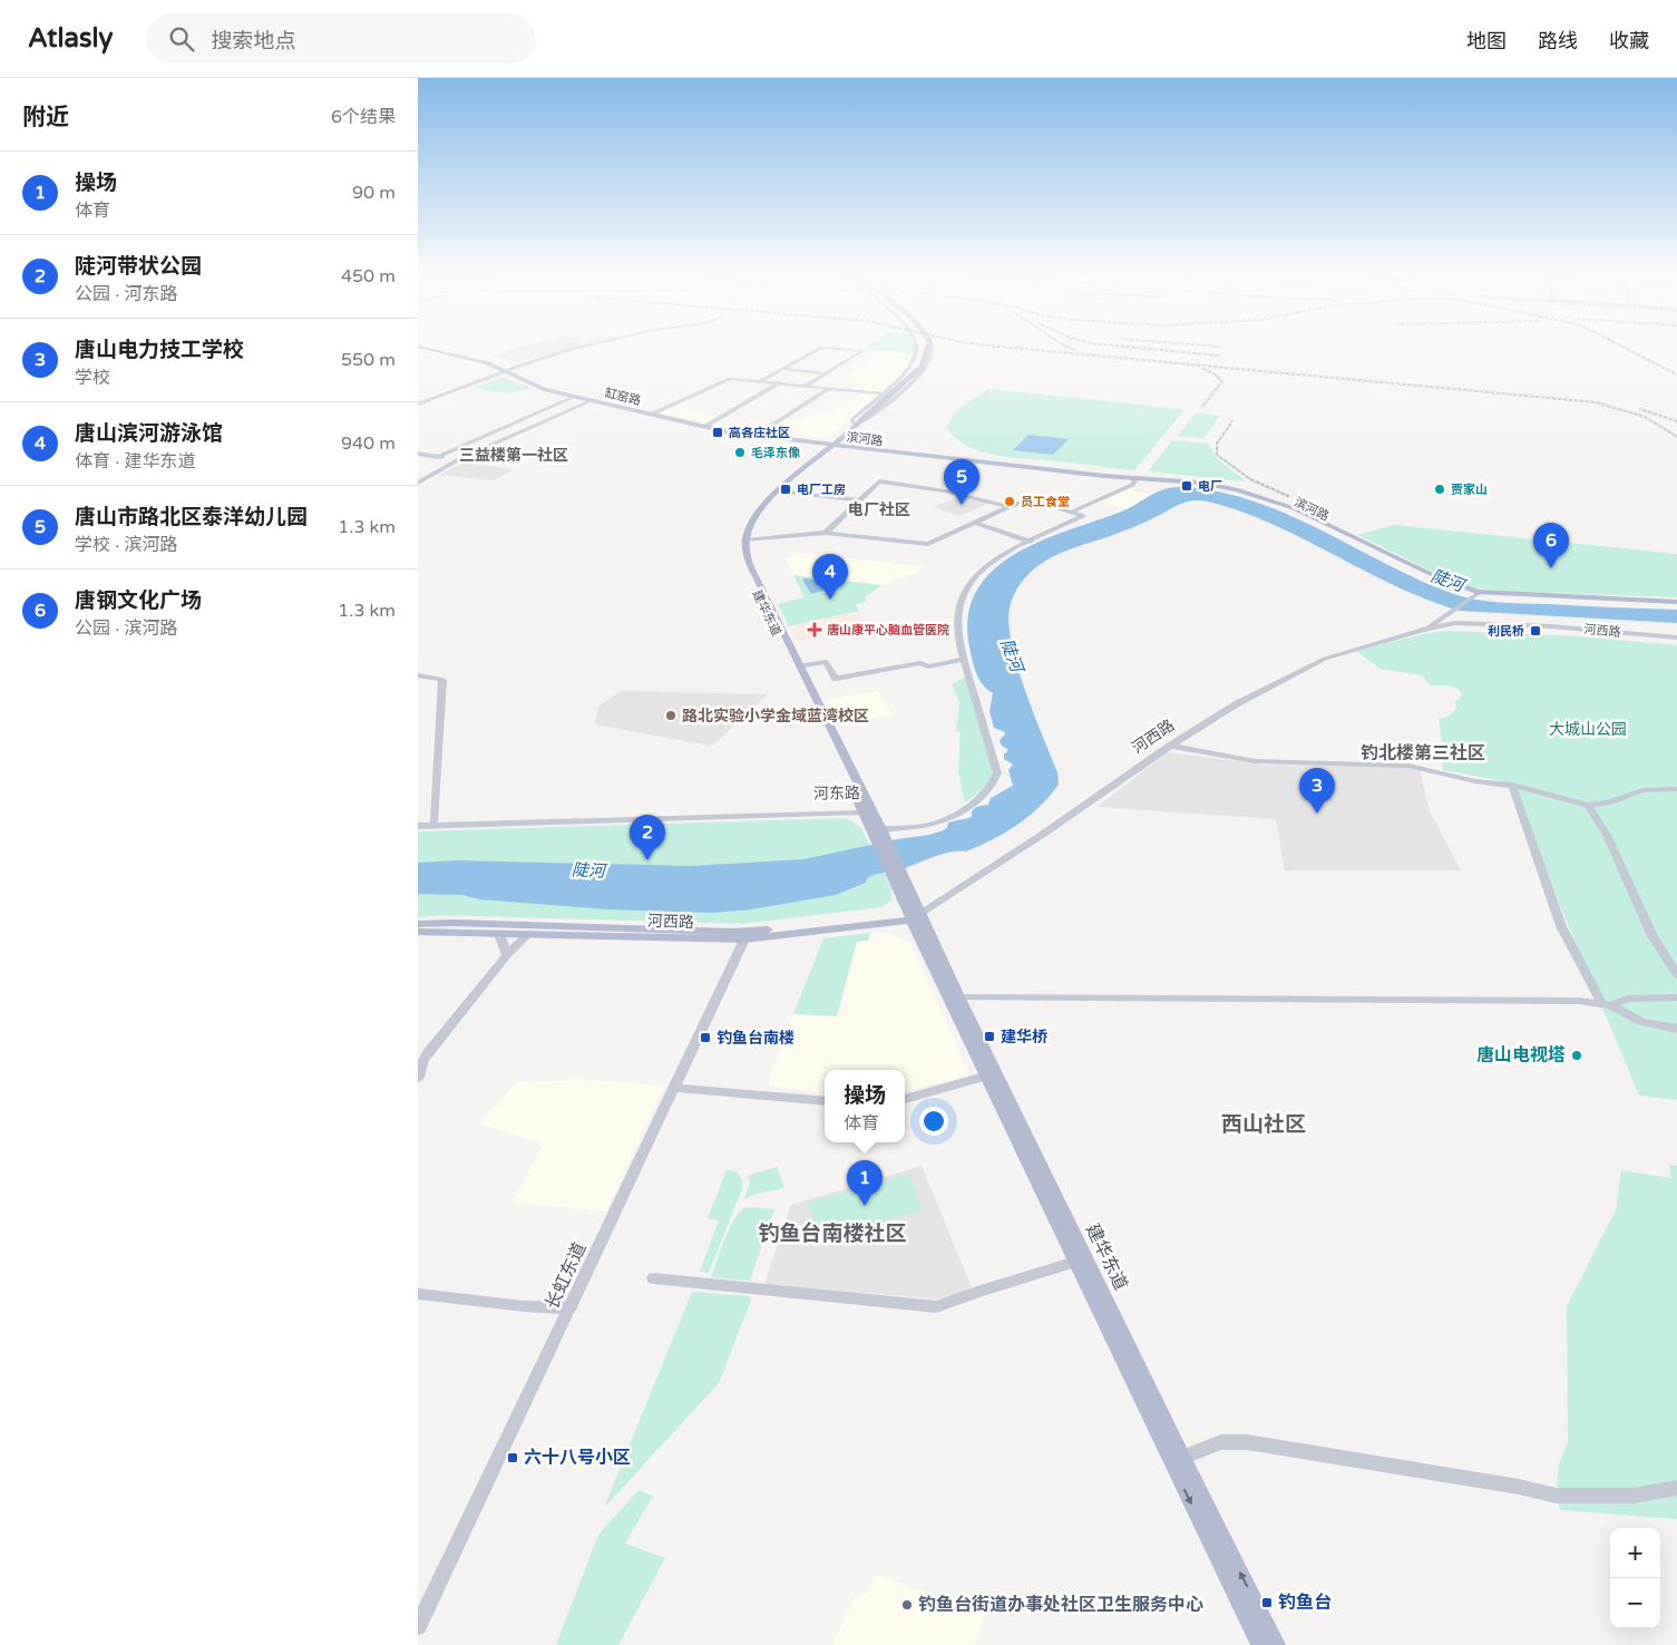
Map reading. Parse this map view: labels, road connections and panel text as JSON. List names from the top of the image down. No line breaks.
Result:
{"streets":{"main road":["缸窑路","滨河路","建华东道","河西路"],"street":["河东路","长虹东道"]},"crossings":[["缸窑路","滨河路"],["缸窑路","建华东道"],["滨河路","建华东道"],["建华东道","河西路"],["建华东道","河东路"],["河西路","长虹东道"]],"districts":["三益楼第一社区","电厂社区","钓北楼第三社区","西山社区","钓鱼台南楼社区"],"water":["陡河"],"parks":["大城山公园"],"places":{"transit":["高各庄社区","电厂","电厂工房","利民桥","建华桥","钓鱼台南楼","六十八号小区","钓鱼台"],"other":["毛泽东像","贾家山","员工食堂","路北实验小学金域蓝湾校区","唐山电视塔","钓鱼台街道办事处社区卫生服务中心"],"health":["唐山康平心脑血管医院"]},"page":{"header":"Atlasly","search":"搜索地点","nav":["地图","路线","收藏"],"heading":["附近","6个结果"],"list":[{"mark":"1","name":"操场","note":"体育","value":"90 m"},{"mark":"2","name":"陡河带状公园","note":"公园 · 河东路","value":"450 m"},{"mark":"3","name":"唐山电力技工学校","note":"学校","value":"550 m"},{"mark":"4","name":"唐山滨河游泳馆","note":"体育 · 建华东道","value":"940 m"},{"mark":"5","name":"唐山市路北区泰洋幼儿园","note":"学校 · 滨河路","value":"1.3 km"},{"mark":"6","name":"唐钢文化广场","note":"公园 · 滨河路","value":"1.3 km"}],"pins":["5","6","4","3","2","1"],"popup":["操场","体育"],"map_buttons":["+","−"]}}
